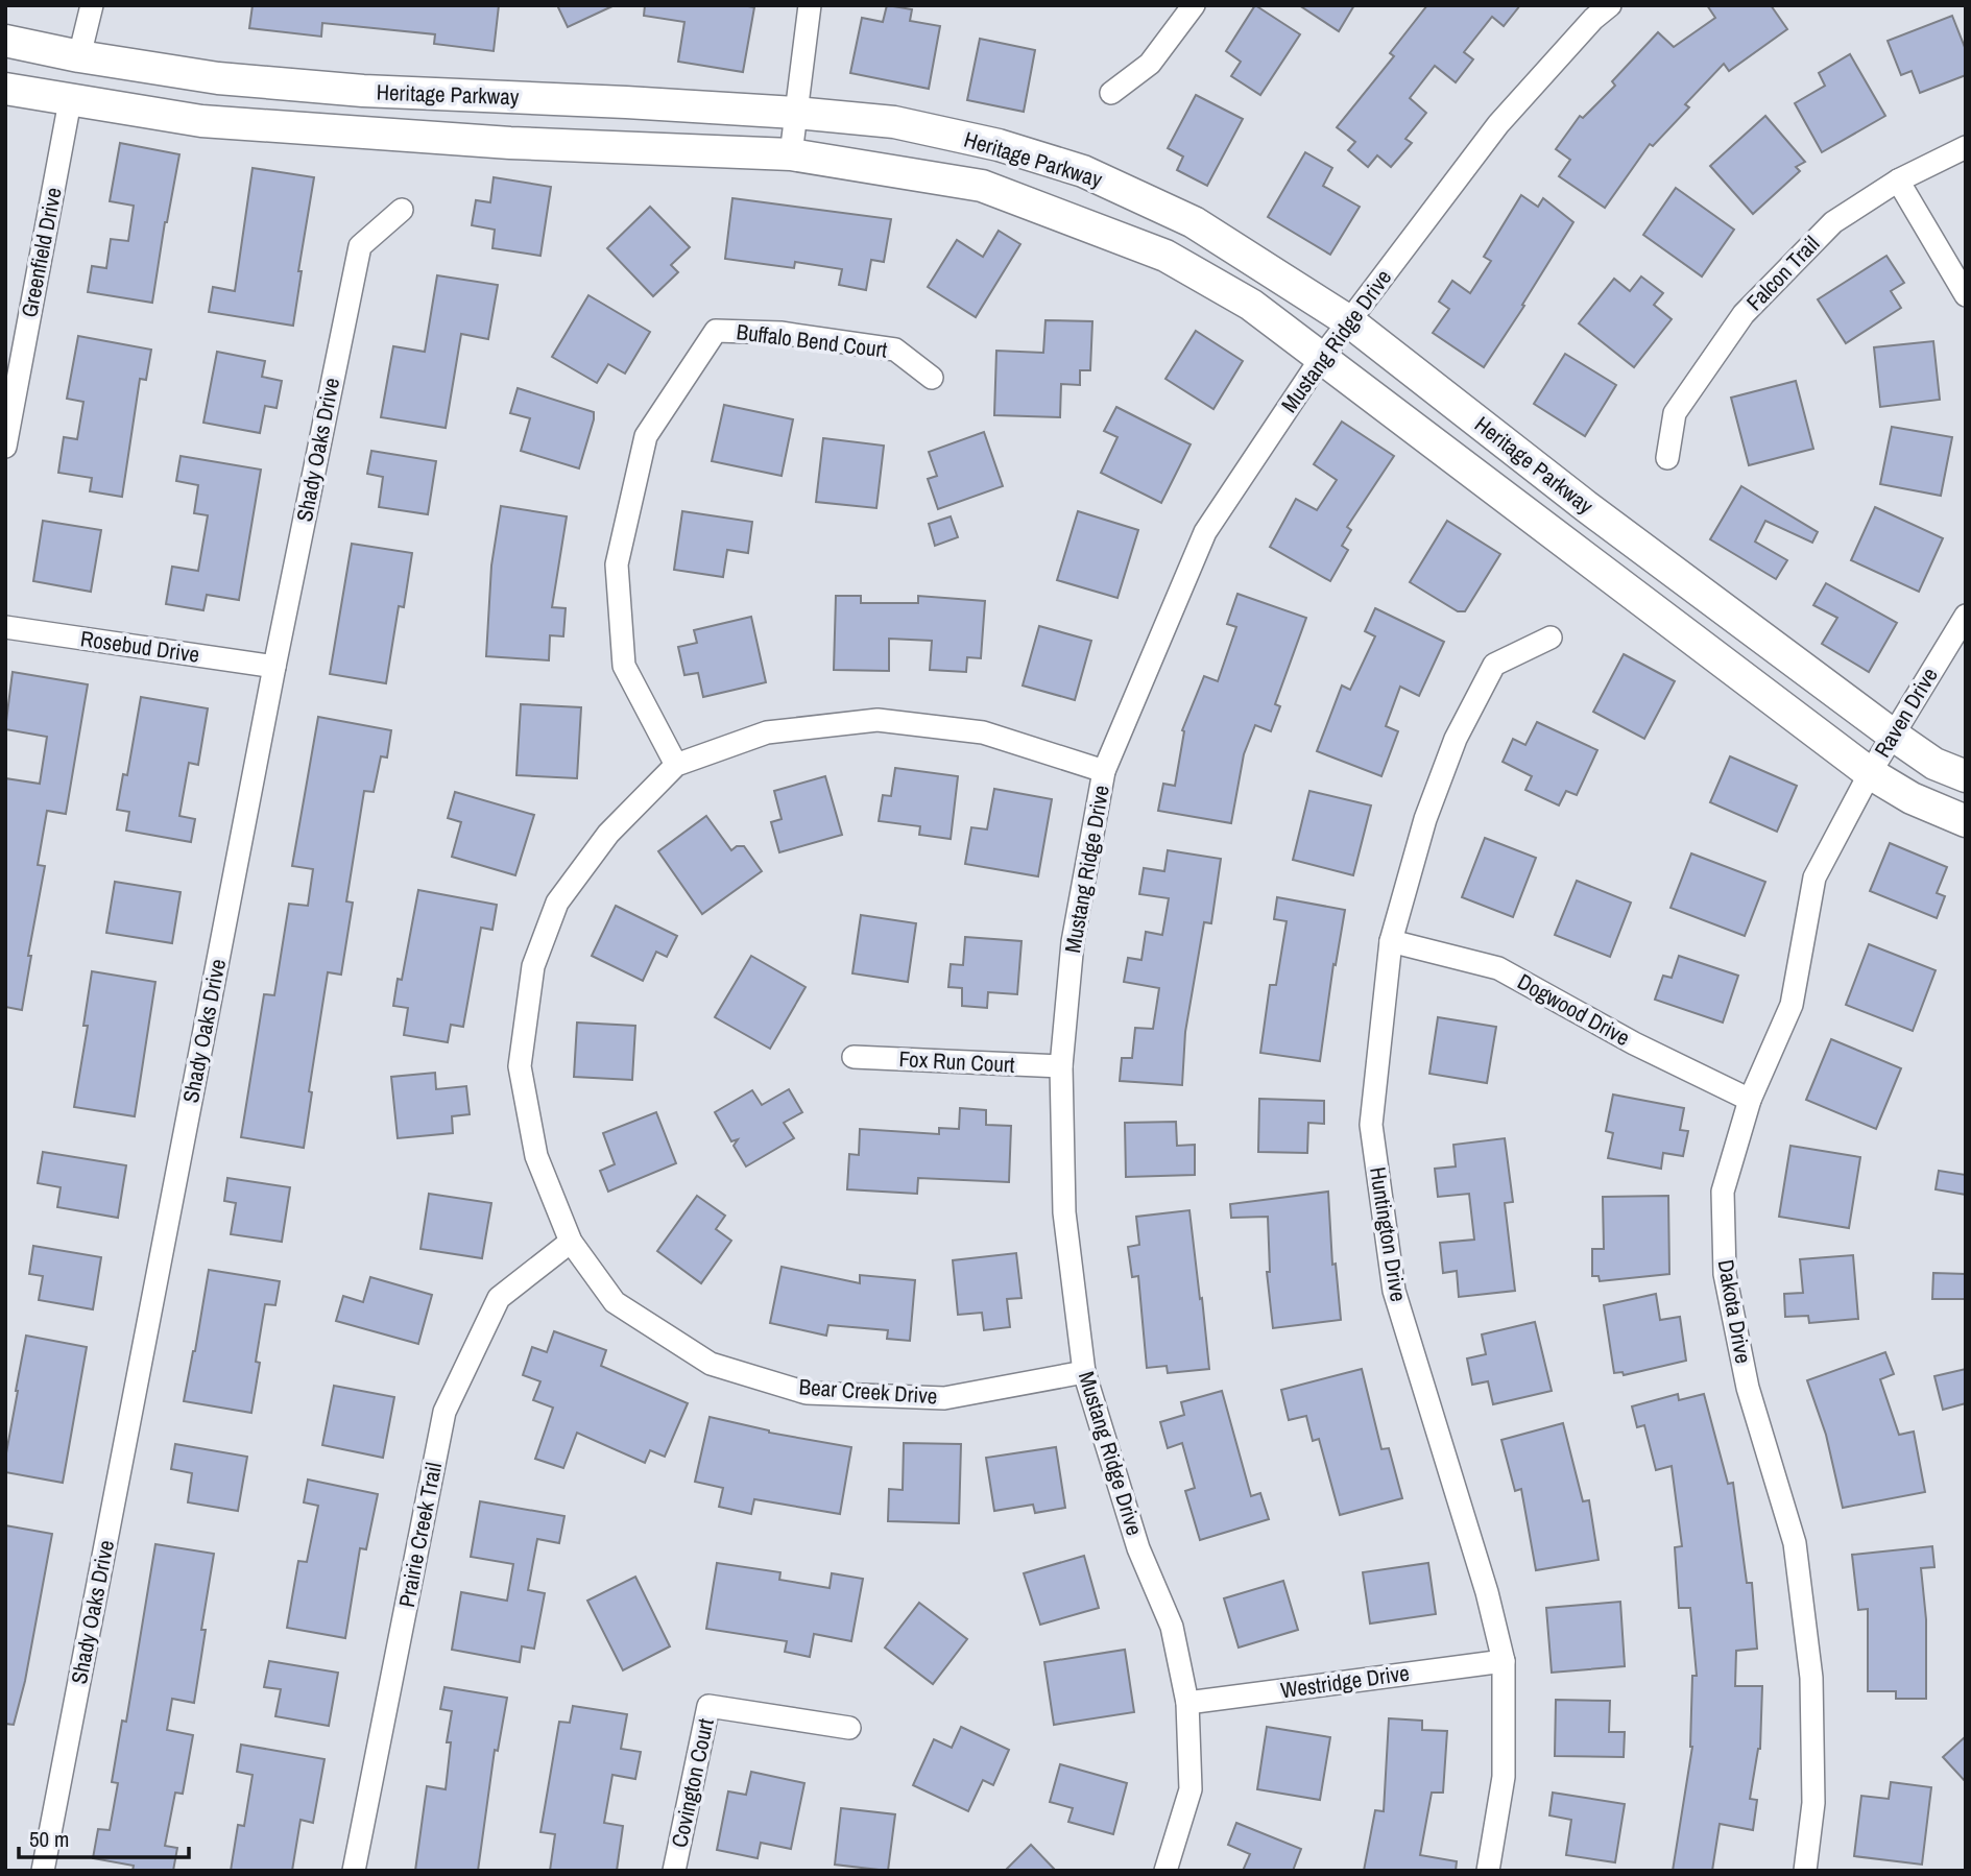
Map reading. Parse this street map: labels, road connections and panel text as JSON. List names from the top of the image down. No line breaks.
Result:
{"streets":{"main road":["Heritage Parkway"],"street":["Greenfield Drive","Falcon Trail","Buffalo Bend Court","Mustang Ridge Drive","Shady Oaks Drive","Rosebud Drive","Raven Drive","Dogwood Drive","Fox Run Court","Huntington Drive","Dakota Drive","Bear Creek Drive","Prairie Creek Trail","Westridge Drive","Covington Court"]},"crossings":[["Heritage Parkway","Greenfield Drive"],["Heritage Parkway","Mustang Ridge Drive"],["Heritage Parkway","Raven Drive"],["Heritage Parkway","Dakota Drive"],["Buffalo Bend Court","Bear Creek Drive"],["Mustang Ridge Drive","Fox Run Court"],["Mustang Ridge Drive","Bear Creek Drive"],["Mustang Ridge Drive","Westridge Drive"],["Shady Oaks Drive","Rosebud Drive"],["Raven Drive","Dakota Drive"],["Dogwood Drive","Huntington Drive"],["Dogwood Drive","Dakota Drive"],["Huntington Drive","Westridge Drive"],["Bear Creek Drive","Prairie Creek Trail"]],"scale_bar":"50 m"}
